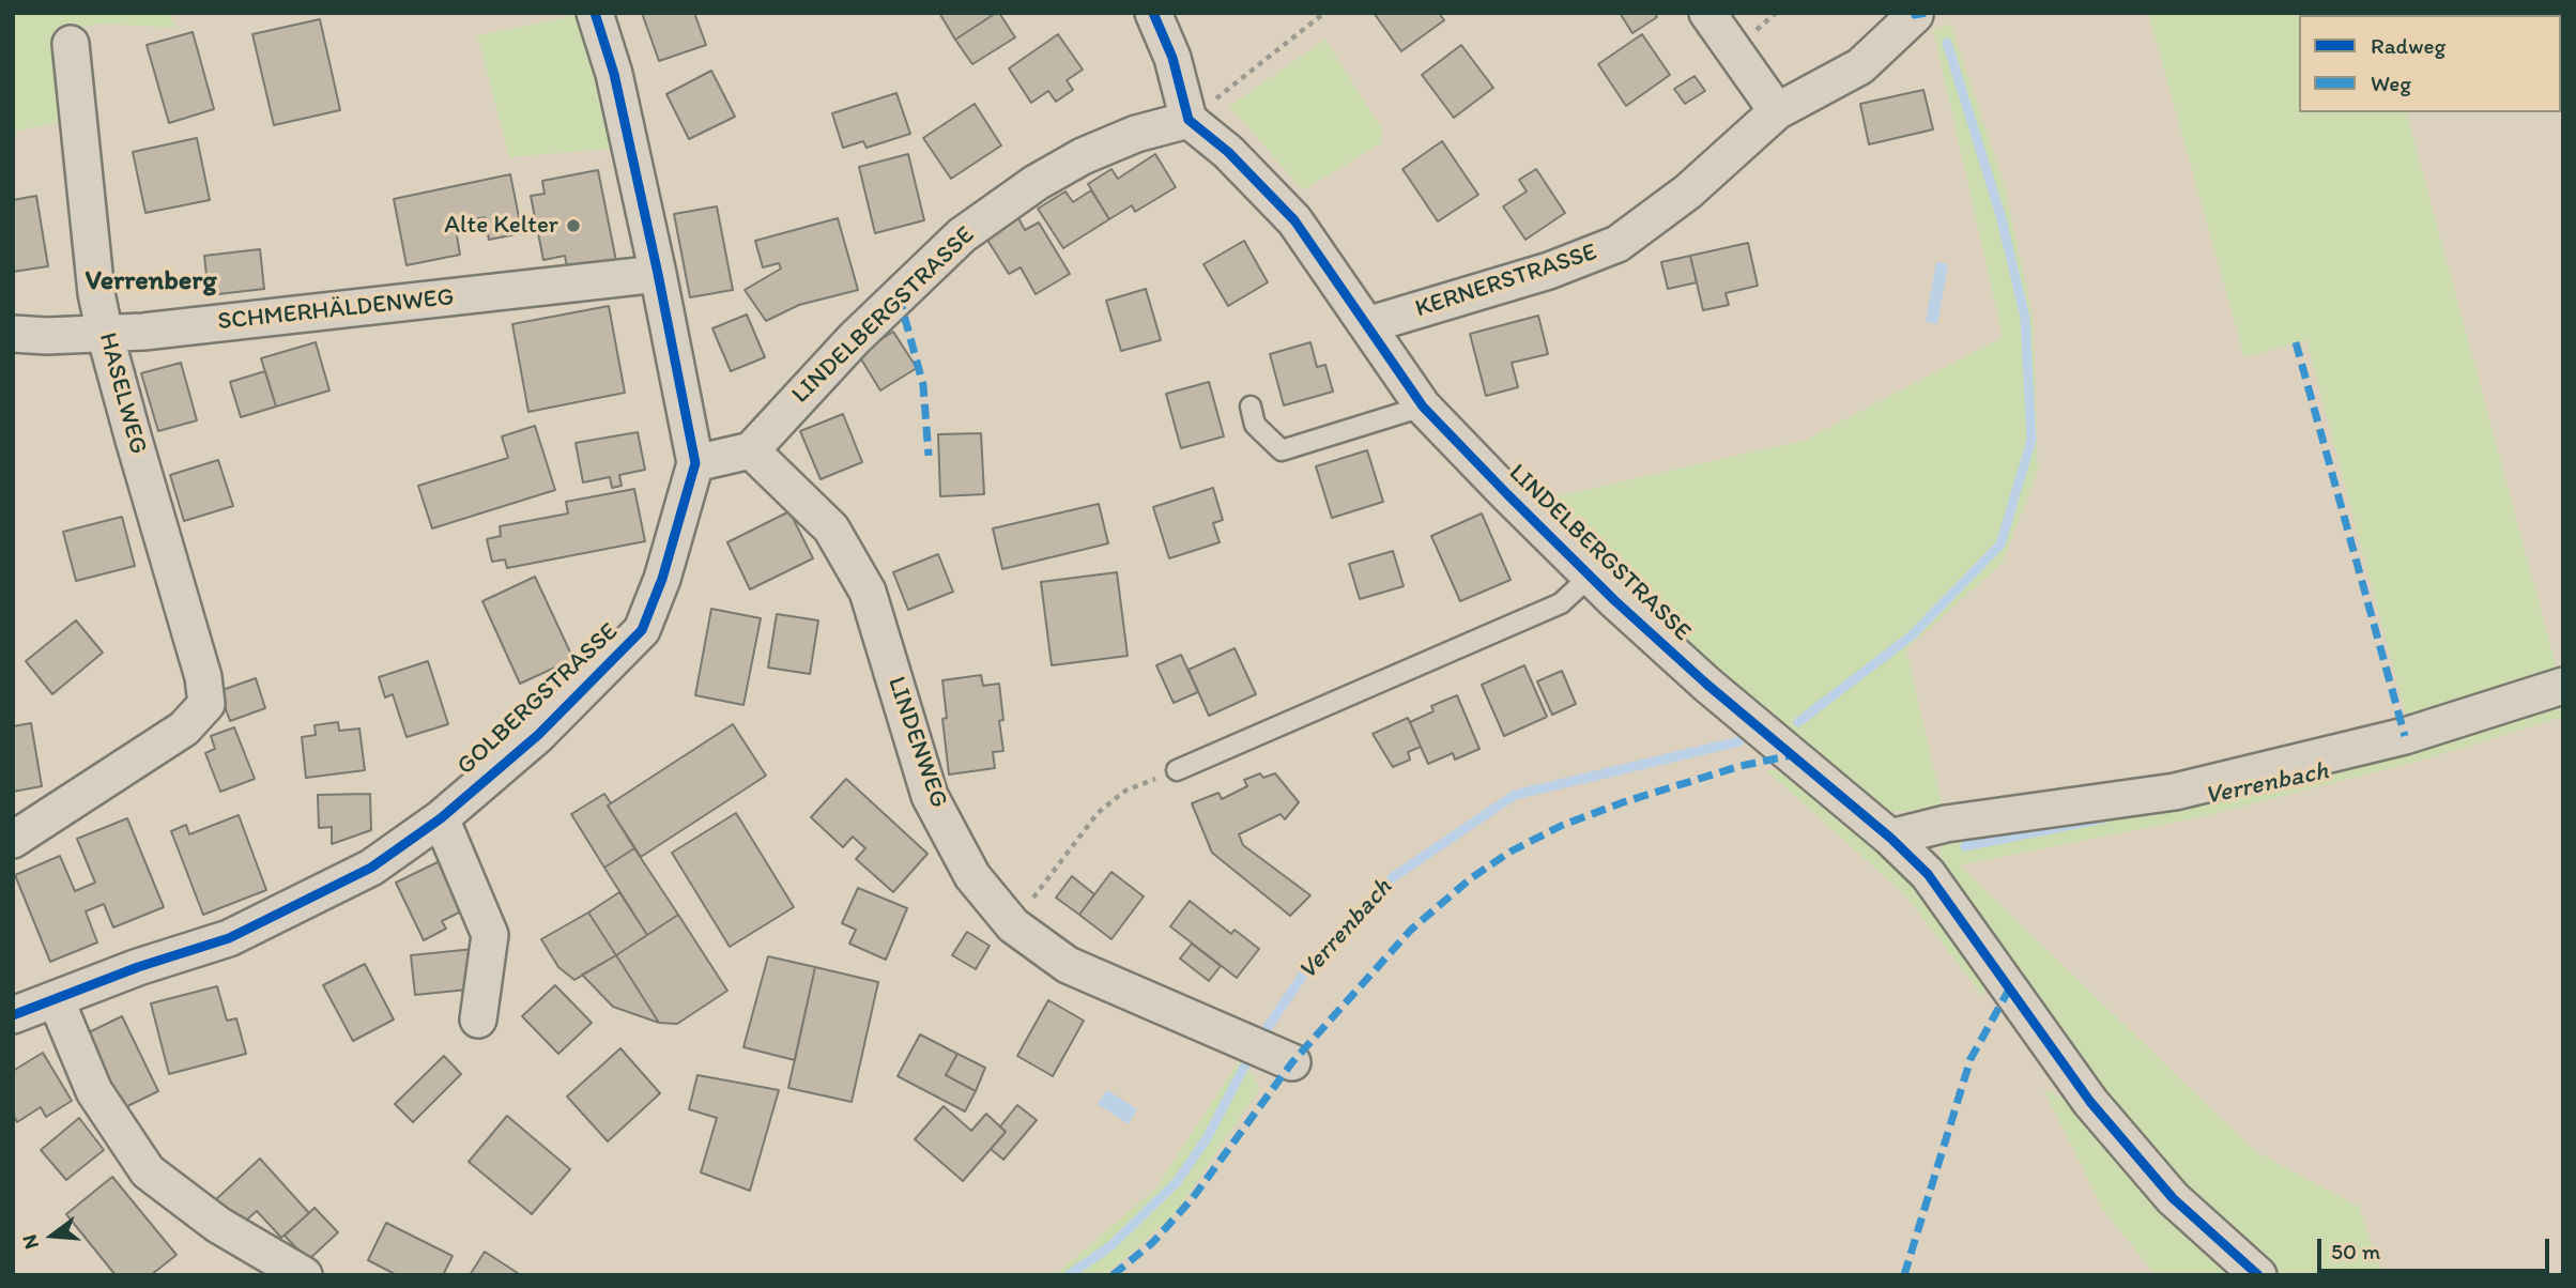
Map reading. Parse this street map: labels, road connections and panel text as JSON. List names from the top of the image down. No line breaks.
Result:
{"streets":{"street":["KERNERSTRASSE","SCHMERHÄLDENWEG","LINDELBERGSTRASSE","HASELWEG","GOLBERGSTRASSE","LINDENWEG"]},"crossings":[["KERNERSTRASSE","LINDELBERGSTRASSE"],["SCHMERHÄLDENWEG","HASELWEG"],["SCHMERHÄLDENWEG","GOLBERGSTRASSE"],["LINDELBERGSTRASSE","LINDENWEG"]],"districts":["Verrenberg"],"water":["Verrenbach"],"places":["Alte Kelter"],"legend":["Radweg","Weg"],"scale_bar":"50 m","north":"left"}
